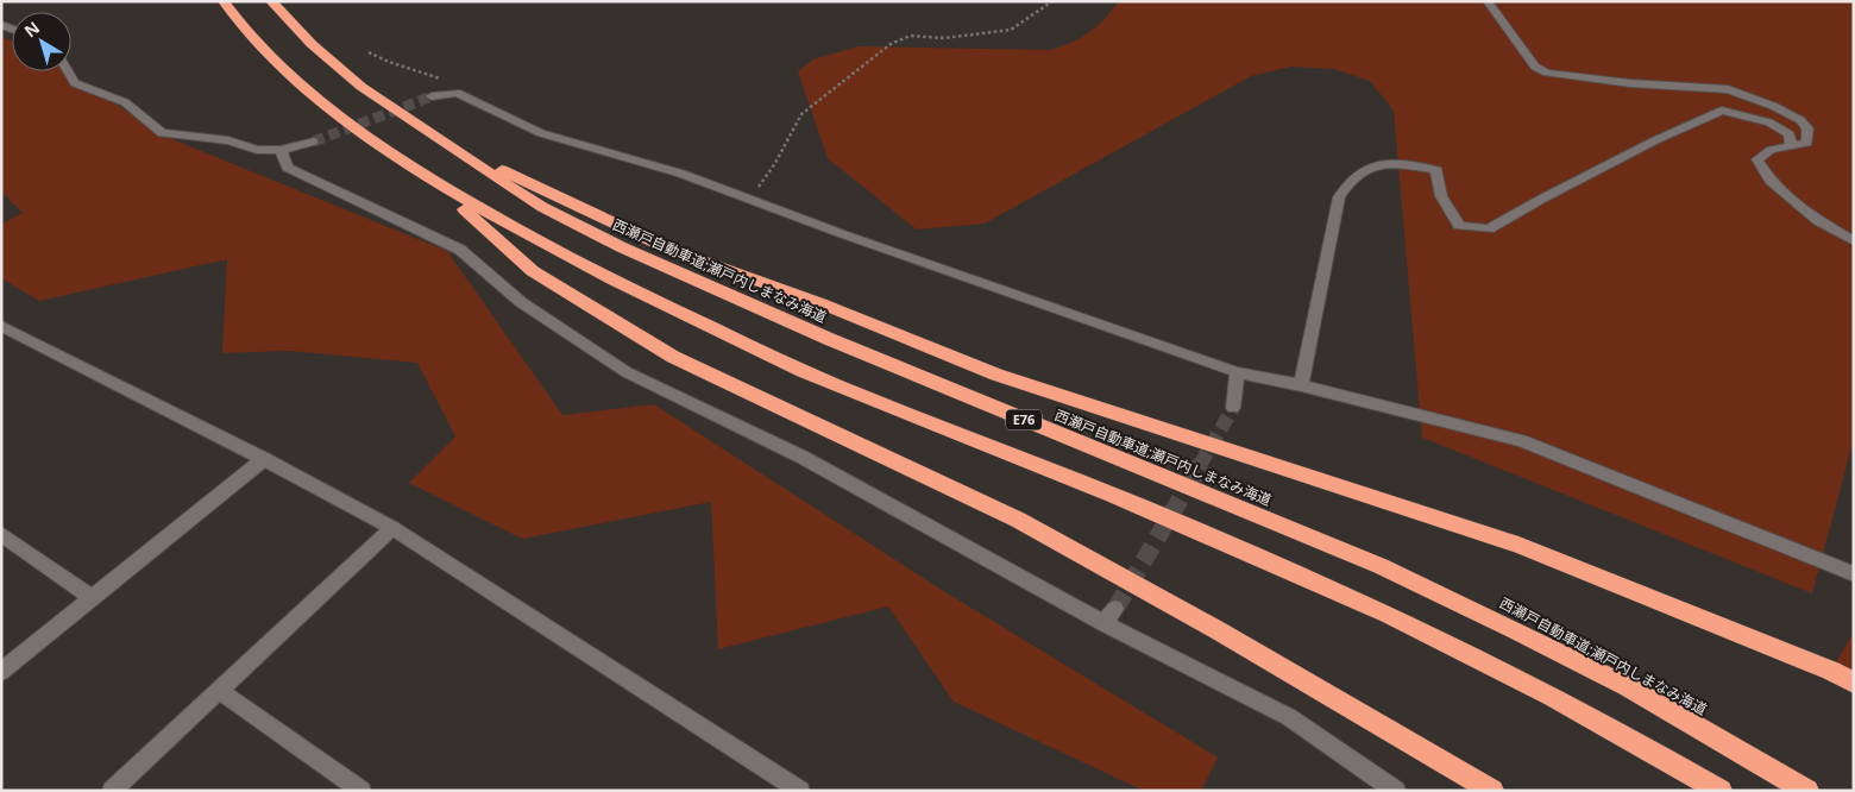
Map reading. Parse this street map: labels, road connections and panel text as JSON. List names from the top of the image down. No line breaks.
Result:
{"streets":{"highway":["西瀬戸自動車道;瀬戸内しまなみ海道","E76"]},"north":"top left"}
